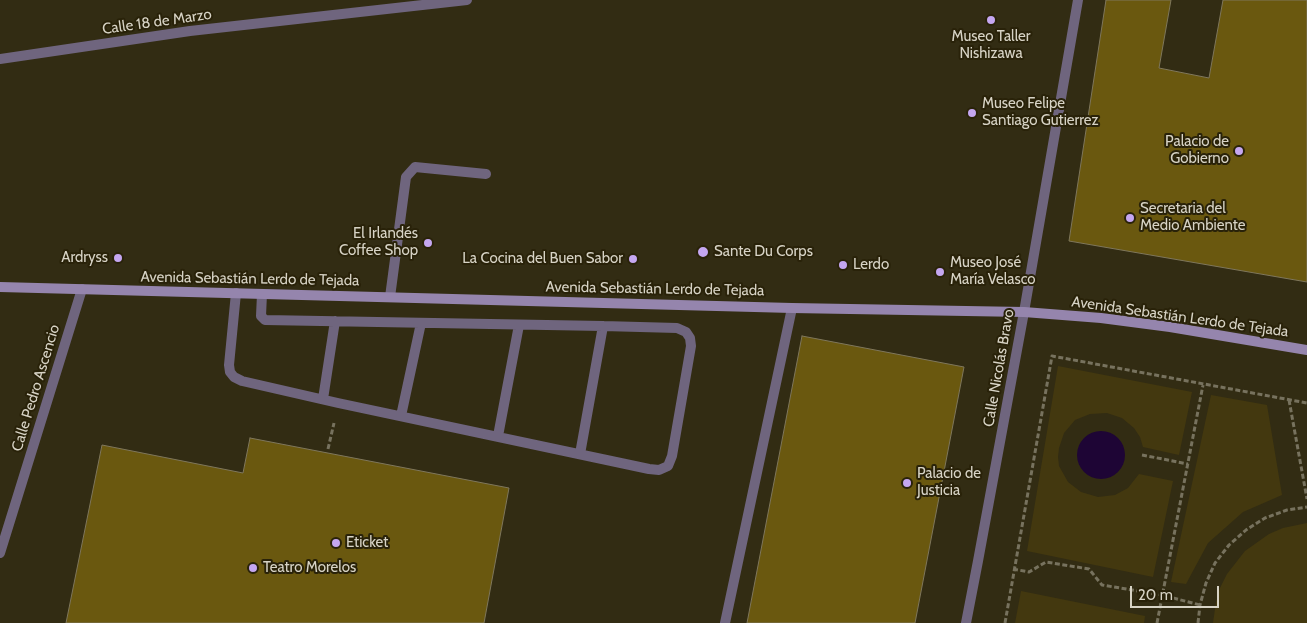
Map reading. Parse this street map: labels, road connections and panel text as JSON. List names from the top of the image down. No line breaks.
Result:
{"streets":{"main road":["Avenida Sebastián Lerdo de Tejada"],"street":["Calle 18 de Marzo","Calle Nicolás Bravo","Calle Pedro Ascencio"]},"crossings":[["Avenida Sebastián Lerdo de Tejada","Calle Nicolás Bravo"],["Avenida Sebastián Lerdo de Tejada","Calle Pedro Ascencio"]],"places":["Museo Taller Nishizawa","Museo Felipe Santiago Gutierrez","Palacio de Gobierno","Secretaria del Medio Ambiente","El Irlandés Coffee Shop","Sante Du Corps","Ardryss","La Cocina del Buen Sabor","Lerdo","Museo José María Velasco","Palacio de Justicia","Eticket","Teatro Morelos"],"scale_bar":"20 m"}
